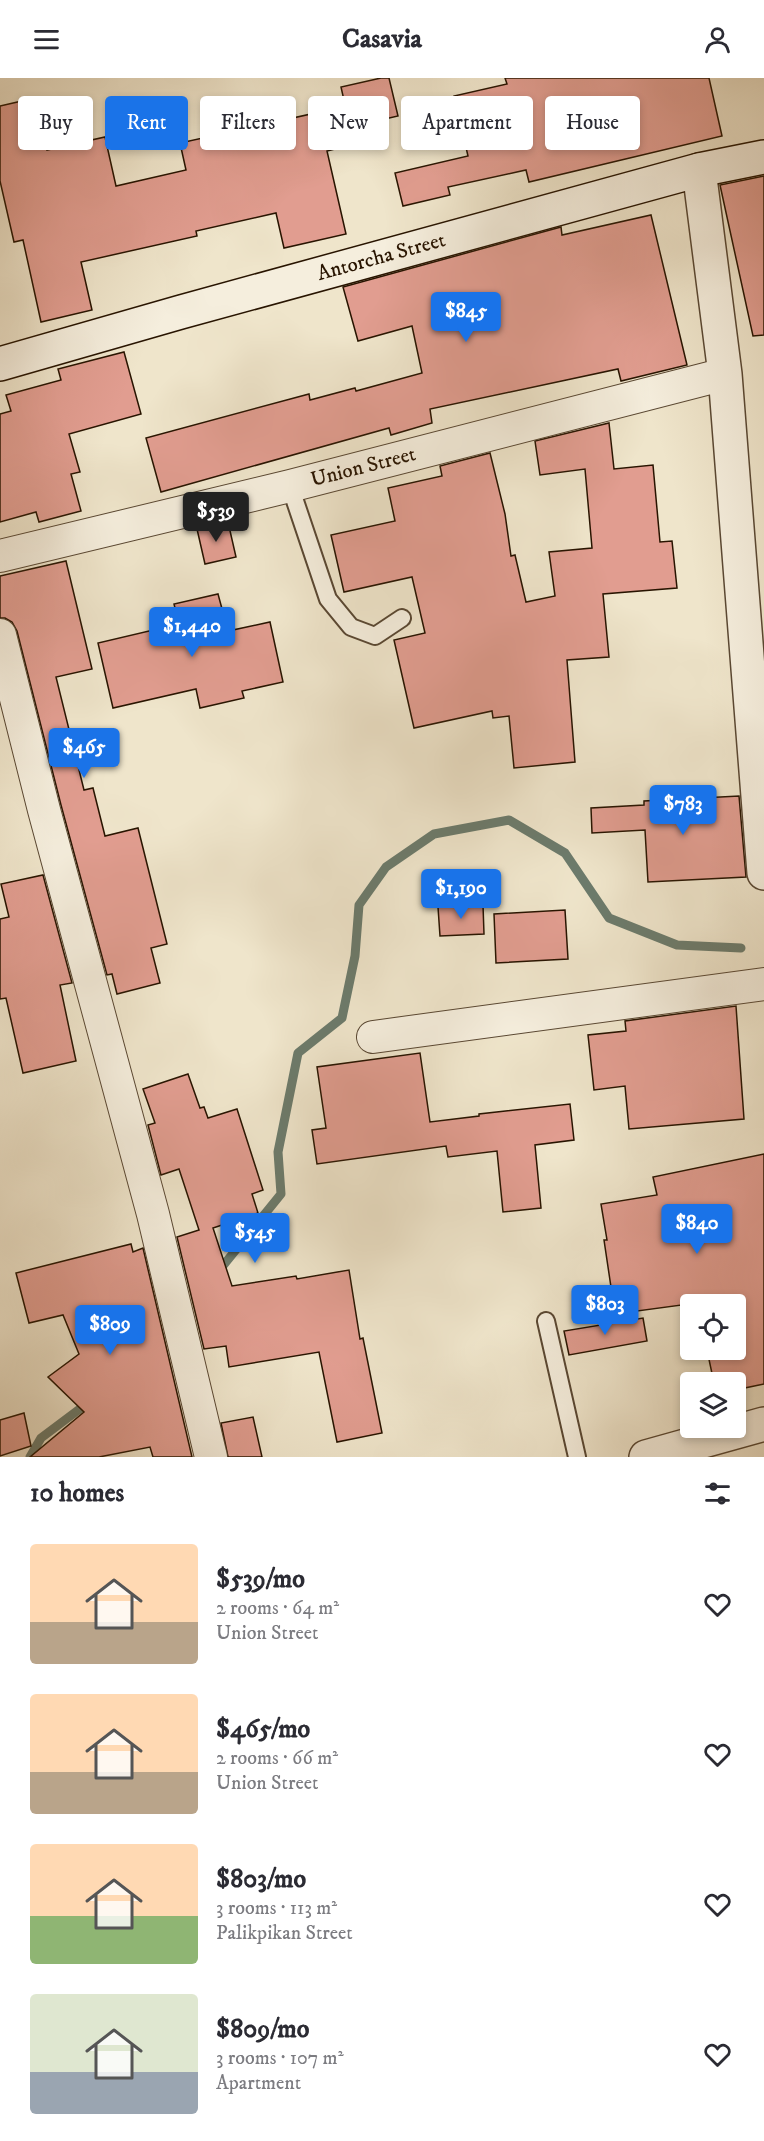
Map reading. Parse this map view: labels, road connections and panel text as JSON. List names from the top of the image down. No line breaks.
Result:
{"streets":{"street":["Antorcha Street","Union Street"]},"page":{"header":"Casavia","chip":["Buy","Rent","Filters","New","Apartment","House"],"price":["$845","$539","$1,440","$465","$783","$1,190","$840","$545","$803","$809"],"heading":"10 homes","list":[{"name":"$539/mo","note":"2 rooms · 64 m² · Union Street"},{"name":"$465/mo","note":"2 rooms · 66 m² · Union Street"},{"name":"$803/mo","note":"3 rooms · 113 m² · Palikpikan Street"},{"name":"$809/mo","note":"3 rooms · 107 m² · Apartment"}]}}
